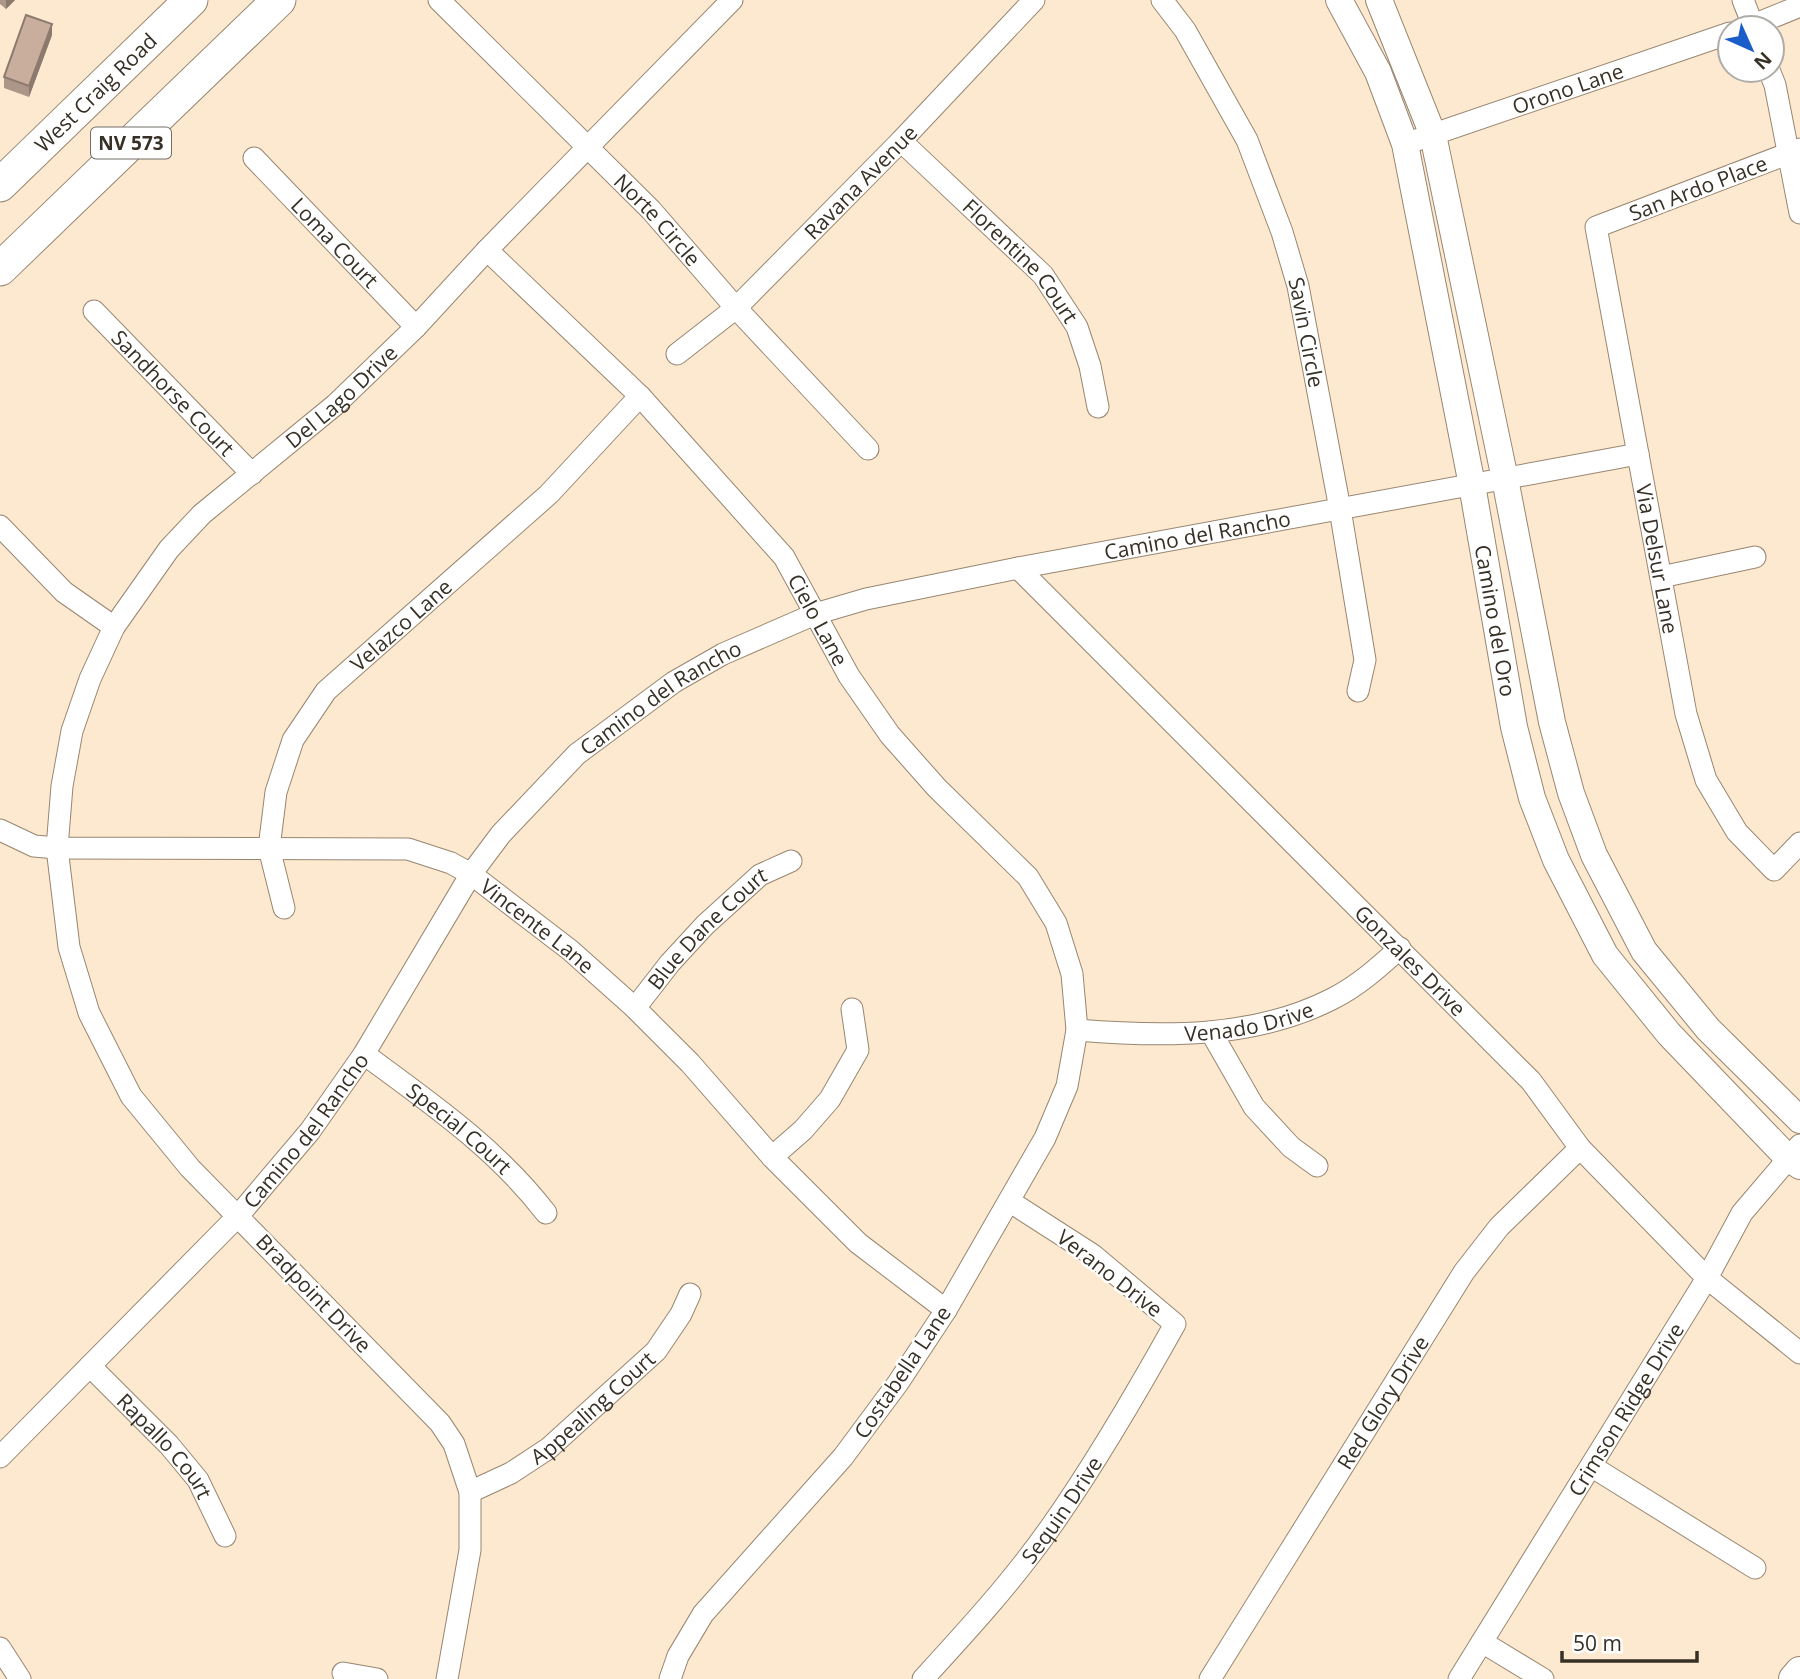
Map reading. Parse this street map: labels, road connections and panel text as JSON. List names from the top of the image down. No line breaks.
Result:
{"streets":{"main road":["West Craig Road","NV 573"],"street":["Orono Lane","Ravana Avenue","San Ardo Place","Norte Circle","Loma Court","Florentine Court","Savin Circle","Sandhorse Court","Del Lago Drive","Camino del Rancho","Via Delsur Lane","Cielo Lane","Camino del Oro","Velazco Lane","Vincente Lane","Blue Dane Court","Gonzales Drive","Venado Drive","Special Court","Verano Drive","Bradpoint Drive","Costabella Lane","Red Glory Drive","Appealing Court","Crimson Ridge Drive","Rapallo Court","Sequin Drive"]},"crossings":[["Orono Lane","Camino del Oro"],["Ravana Avenue","Norte Circle"],["Ravana Avenue","Florentine Court"],["San Ardo Place","Via Delsur Lane"],["Norte Circle","Del Lago Drive"],["Loma Court","Del Lago Drive"],["Savin Circle","Camino del Rancho"],["Sandhorse Court","Del Lago Drive"],["Del Lago Drive","Cielo Lane"],["Del Lago Drive","Vincente Lane"],["Del Lago Drive","Bradpoint Drive"],["Camino del Rancho","Via Delsur Lane"],["Camino del Rancho","Cielo Lane"],["Camino del Rancho","Camino del Oro"],["Camino del Rancho","Vincente Lane"],["Camino del Rancho","Gonzales Drive"],["Camino del Rancho","Special Court"],["Camino del Rancho","Bradpoint Drive"],["Camino del Rancho","Rapallo Court"],["Cielo Lane","Velazco Lane"],["Cielo Lane","Venado Drive"],["Cielo Lane","Costabella Lane"],["Camino del Oro","Crimson Ridge Drive"],["Velazco Lane","Vincente Lane"],["Vincente Lane","Blue Dane Court"],["Vincente Lane","Bradpoint Drive"],["Vincente Lane","Costabella Lane"],["Gonzales Drive","Venado Drive"],["Gonzales Drive","Red Glory Drive"],["Gonzales Drive","Crimson Ridge Drive"],["Venado Drive","Costabella Lane"],["Verano Drive","Costabella Lane"],["Verano Drive","Sequin Drive"],["Bradpoint Drive","Appealing Court"]],"scale_bar":"50 m","north":"bottom right"}
